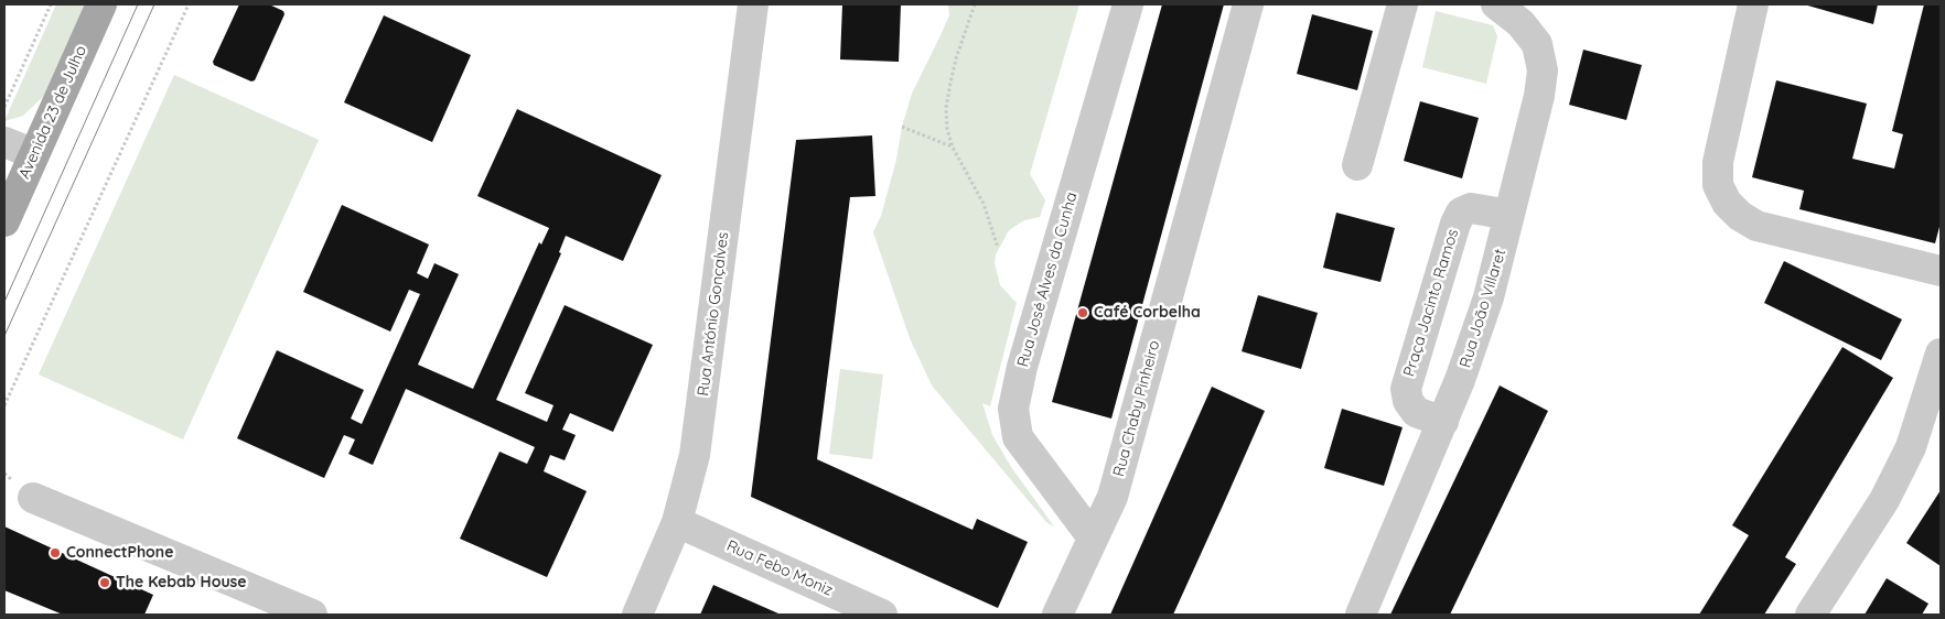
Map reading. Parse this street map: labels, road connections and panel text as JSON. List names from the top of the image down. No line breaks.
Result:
{"streets":{"main road":["Avenida 23 de Julho"],"street":["Rua José Alves da Cunha","Praça Jacinto Ramos","Rua João Villaret","Rua António Gonçalves","Rua Chaby Pinheiro","Rua Febo Moniz"]},"crossings":[["Rua José Alves da Cunha","Rua Chaby Pinheiro"],["Praça Jacinto Ramos","Rua João Villaret"],["Rua António Gonçalves","Rua Febo Moniz"]],"places":["Café Corbelha","ConnectPhone","The Kebab House"]}
